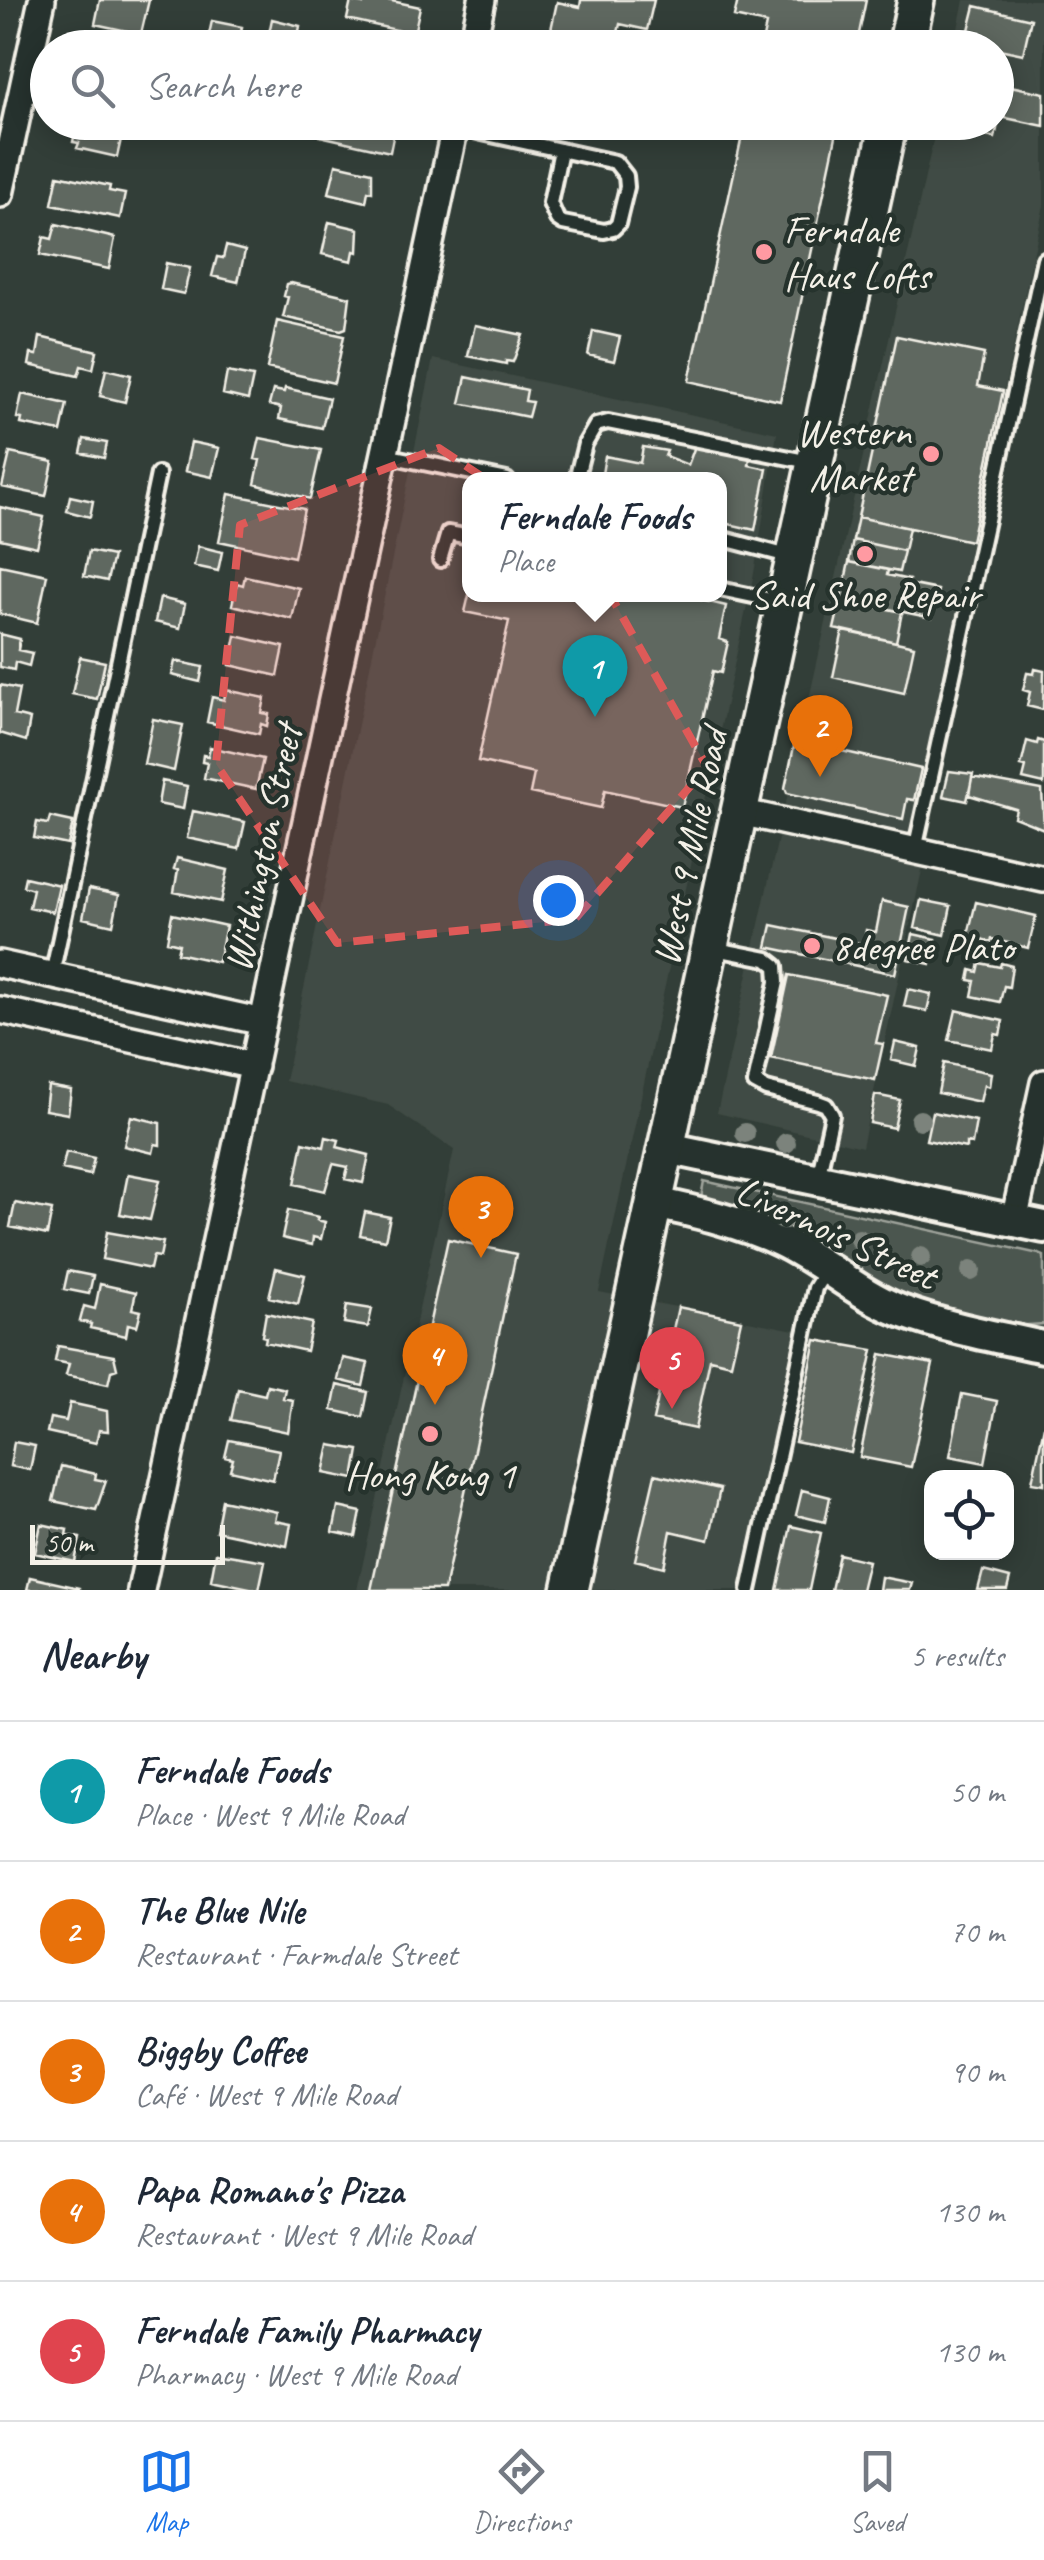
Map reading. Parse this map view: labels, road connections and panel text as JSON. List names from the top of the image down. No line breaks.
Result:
{"streets":{"main road":["West 9 Mile Road"],"street":["Withington Street","Livernois Street"]},"crossings":[["West 9 Mile Road","Livernois Street"]],"places":["Ferndale Haus Lofts","Western Market","Said Shoe Repair","8degree Plato","Hong Kong 1"],"scale_bar":"50 m","page":{"search":"Search here","popup":["Ferndale Foods","Place"],"pins":["1","2","3","4","5"],"scale":"50 m","heading":["Nearby","5 results"],"list":[{"mark":"1","name":"Ferndale Foods","note":"Place · West 9 Mile Road","value":"50 m"},{"mark":"2","name":"The Blue Nile","note":"Restaurant · Farmdale Street","value":"70 m"},{"mark":"3","name":"Biggby Coffee","note":"Café · West 9 Mile Road","value":"90 m"},{"mark":"4","name":"Papa Romano's Pizza","note":"Restaurant · West 9 Mile Road","value":"130 m"},{"mark":"5","name":"Ferndale Family Pharmacy","note":"Pharmacy · West 9 Mile Road","value":"130 m"}],"nav":["Map","Directions","Saved"]}}
